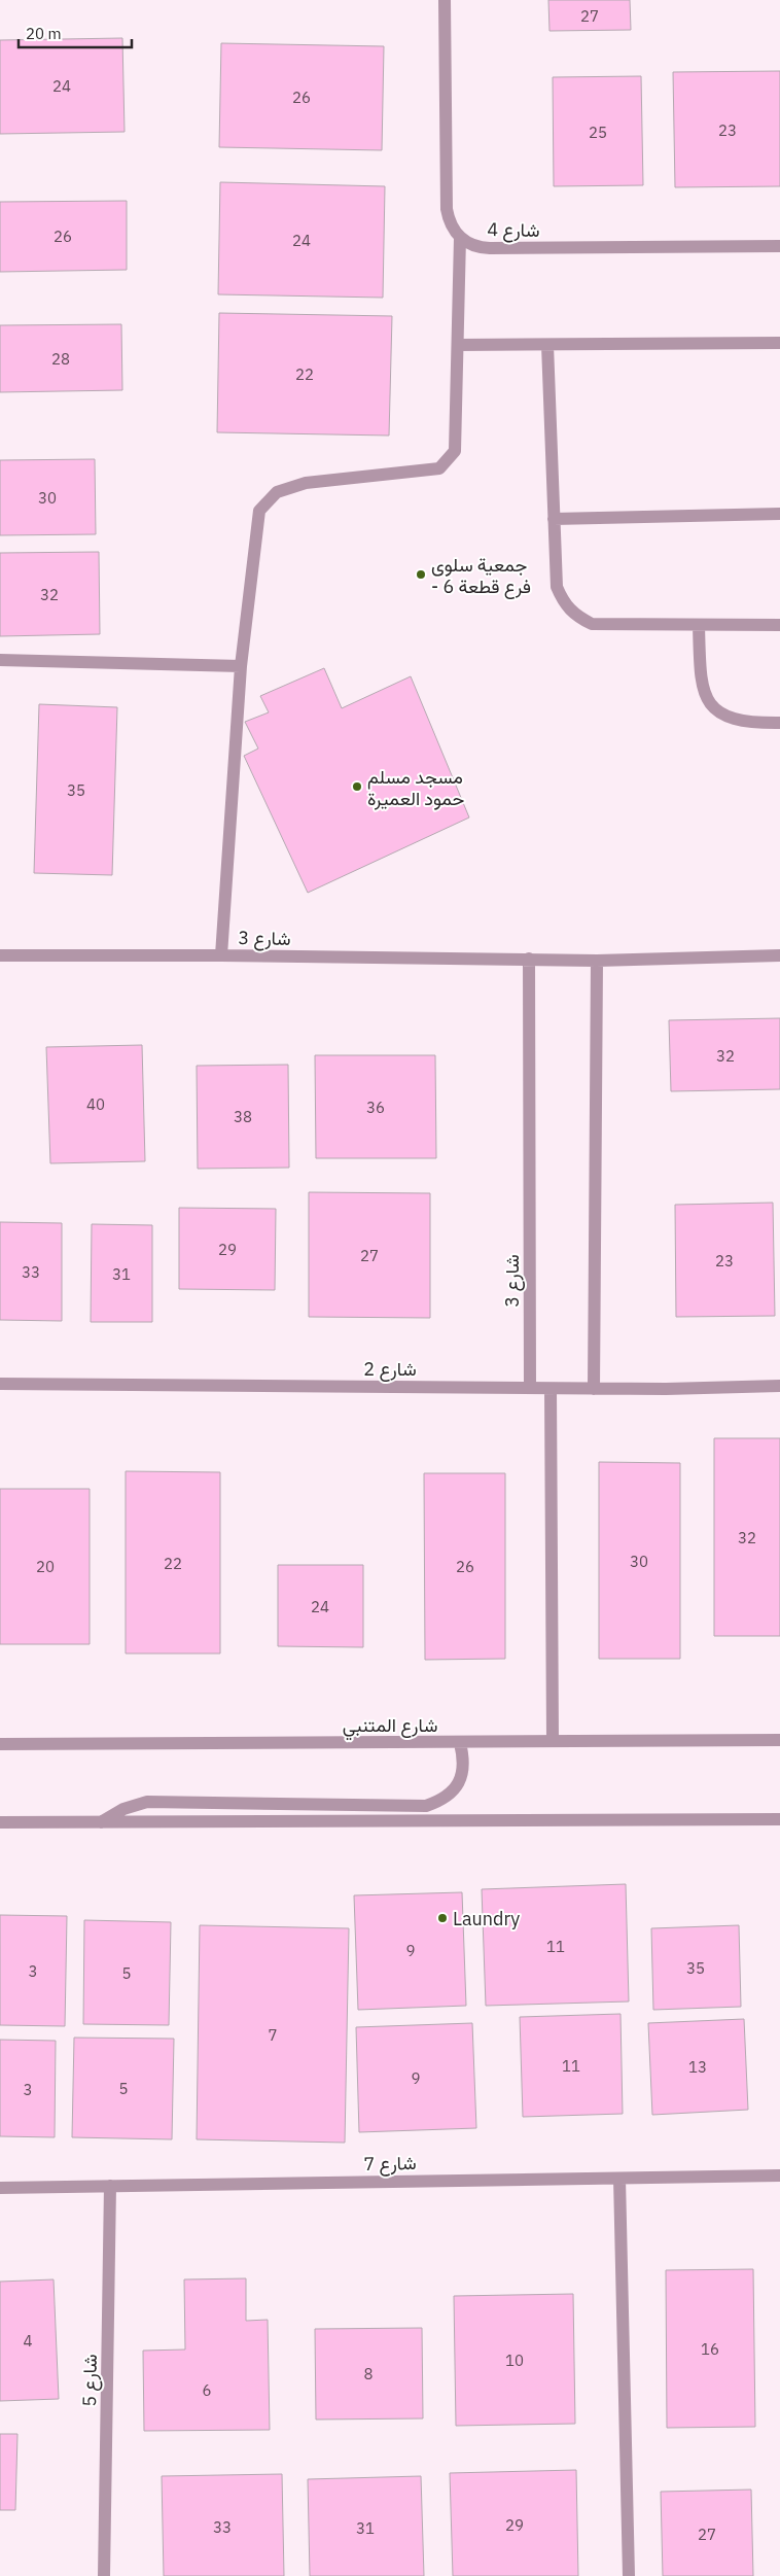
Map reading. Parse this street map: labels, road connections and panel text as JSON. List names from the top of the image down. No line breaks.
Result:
{"streets":{"street":["شارع 4","شارع 3","شارع 2","شارع المتنبي","شارع 7","شارع 5"]},"crossings":[["شارع 3","شارع 2"],["شارع 7","شارع 5"]],"places":["جمعية سلوى - فرع قطعة 6","مسجد مسلم حمود العميرة","Laundry"],"house_numbers":["27","24","26","23","25","26","24","28","22","30","32","35","32","40","36","38","29","27","23","33","31","32","30","22","20","26","24","11","9","35","3","5","7","11","13","9","5","3","4","16","10","8","6","29","33","31","27"],"scale_bar":"20 m"}
